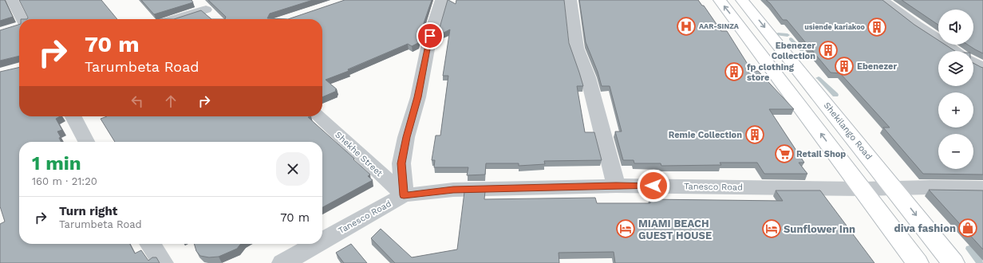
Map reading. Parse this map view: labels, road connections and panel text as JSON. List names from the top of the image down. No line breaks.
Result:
{"streets":{"main road":["Shekilango Road"],"street":["Shekhe Street","Tanesco Road"]},"crossings":[["Shekilango Road","Tanesco Road"],["Shekhe Street","Tanesco Road"]],"places":{"hospital":["AAR-SINZA"],"building":["usiende kariakoo","Ebenezer Collection","Ebenezer","fp clothing store","Remie Collection"],"supermarket":["Retail Shop"],"shop":["diva fashion"],"hotel":["MIAMI BEACH GUEST HOUSE","Sunflower Inn"]},"page":{"map_buttons":["+","−"],"turn":["70 m","Tarumbeta Road"],"heading":["1 min","160 m · 21:20"],"list":[{"name":"Turn right","note":"Tarumbeta Road","value":"70 m"}]}}
